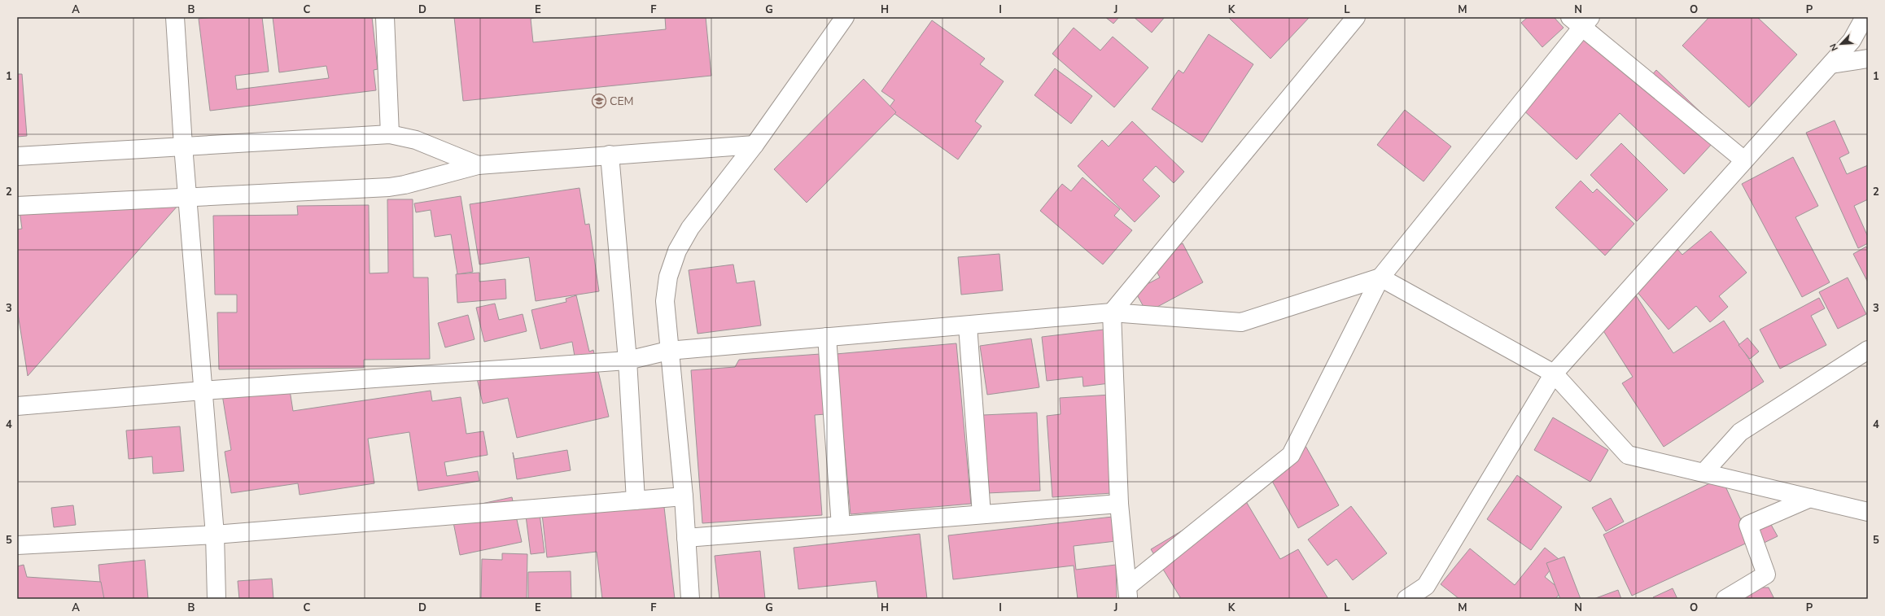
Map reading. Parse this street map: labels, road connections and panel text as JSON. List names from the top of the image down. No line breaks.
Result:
{"places":{"school or university":["CEM"]},"north":"bottom left","grid":{"columns":["A","B","C","D","E","F","G","H","I","J","K","L","M","N","O","P"],"rows":["1","2","3","4","5"]}}
